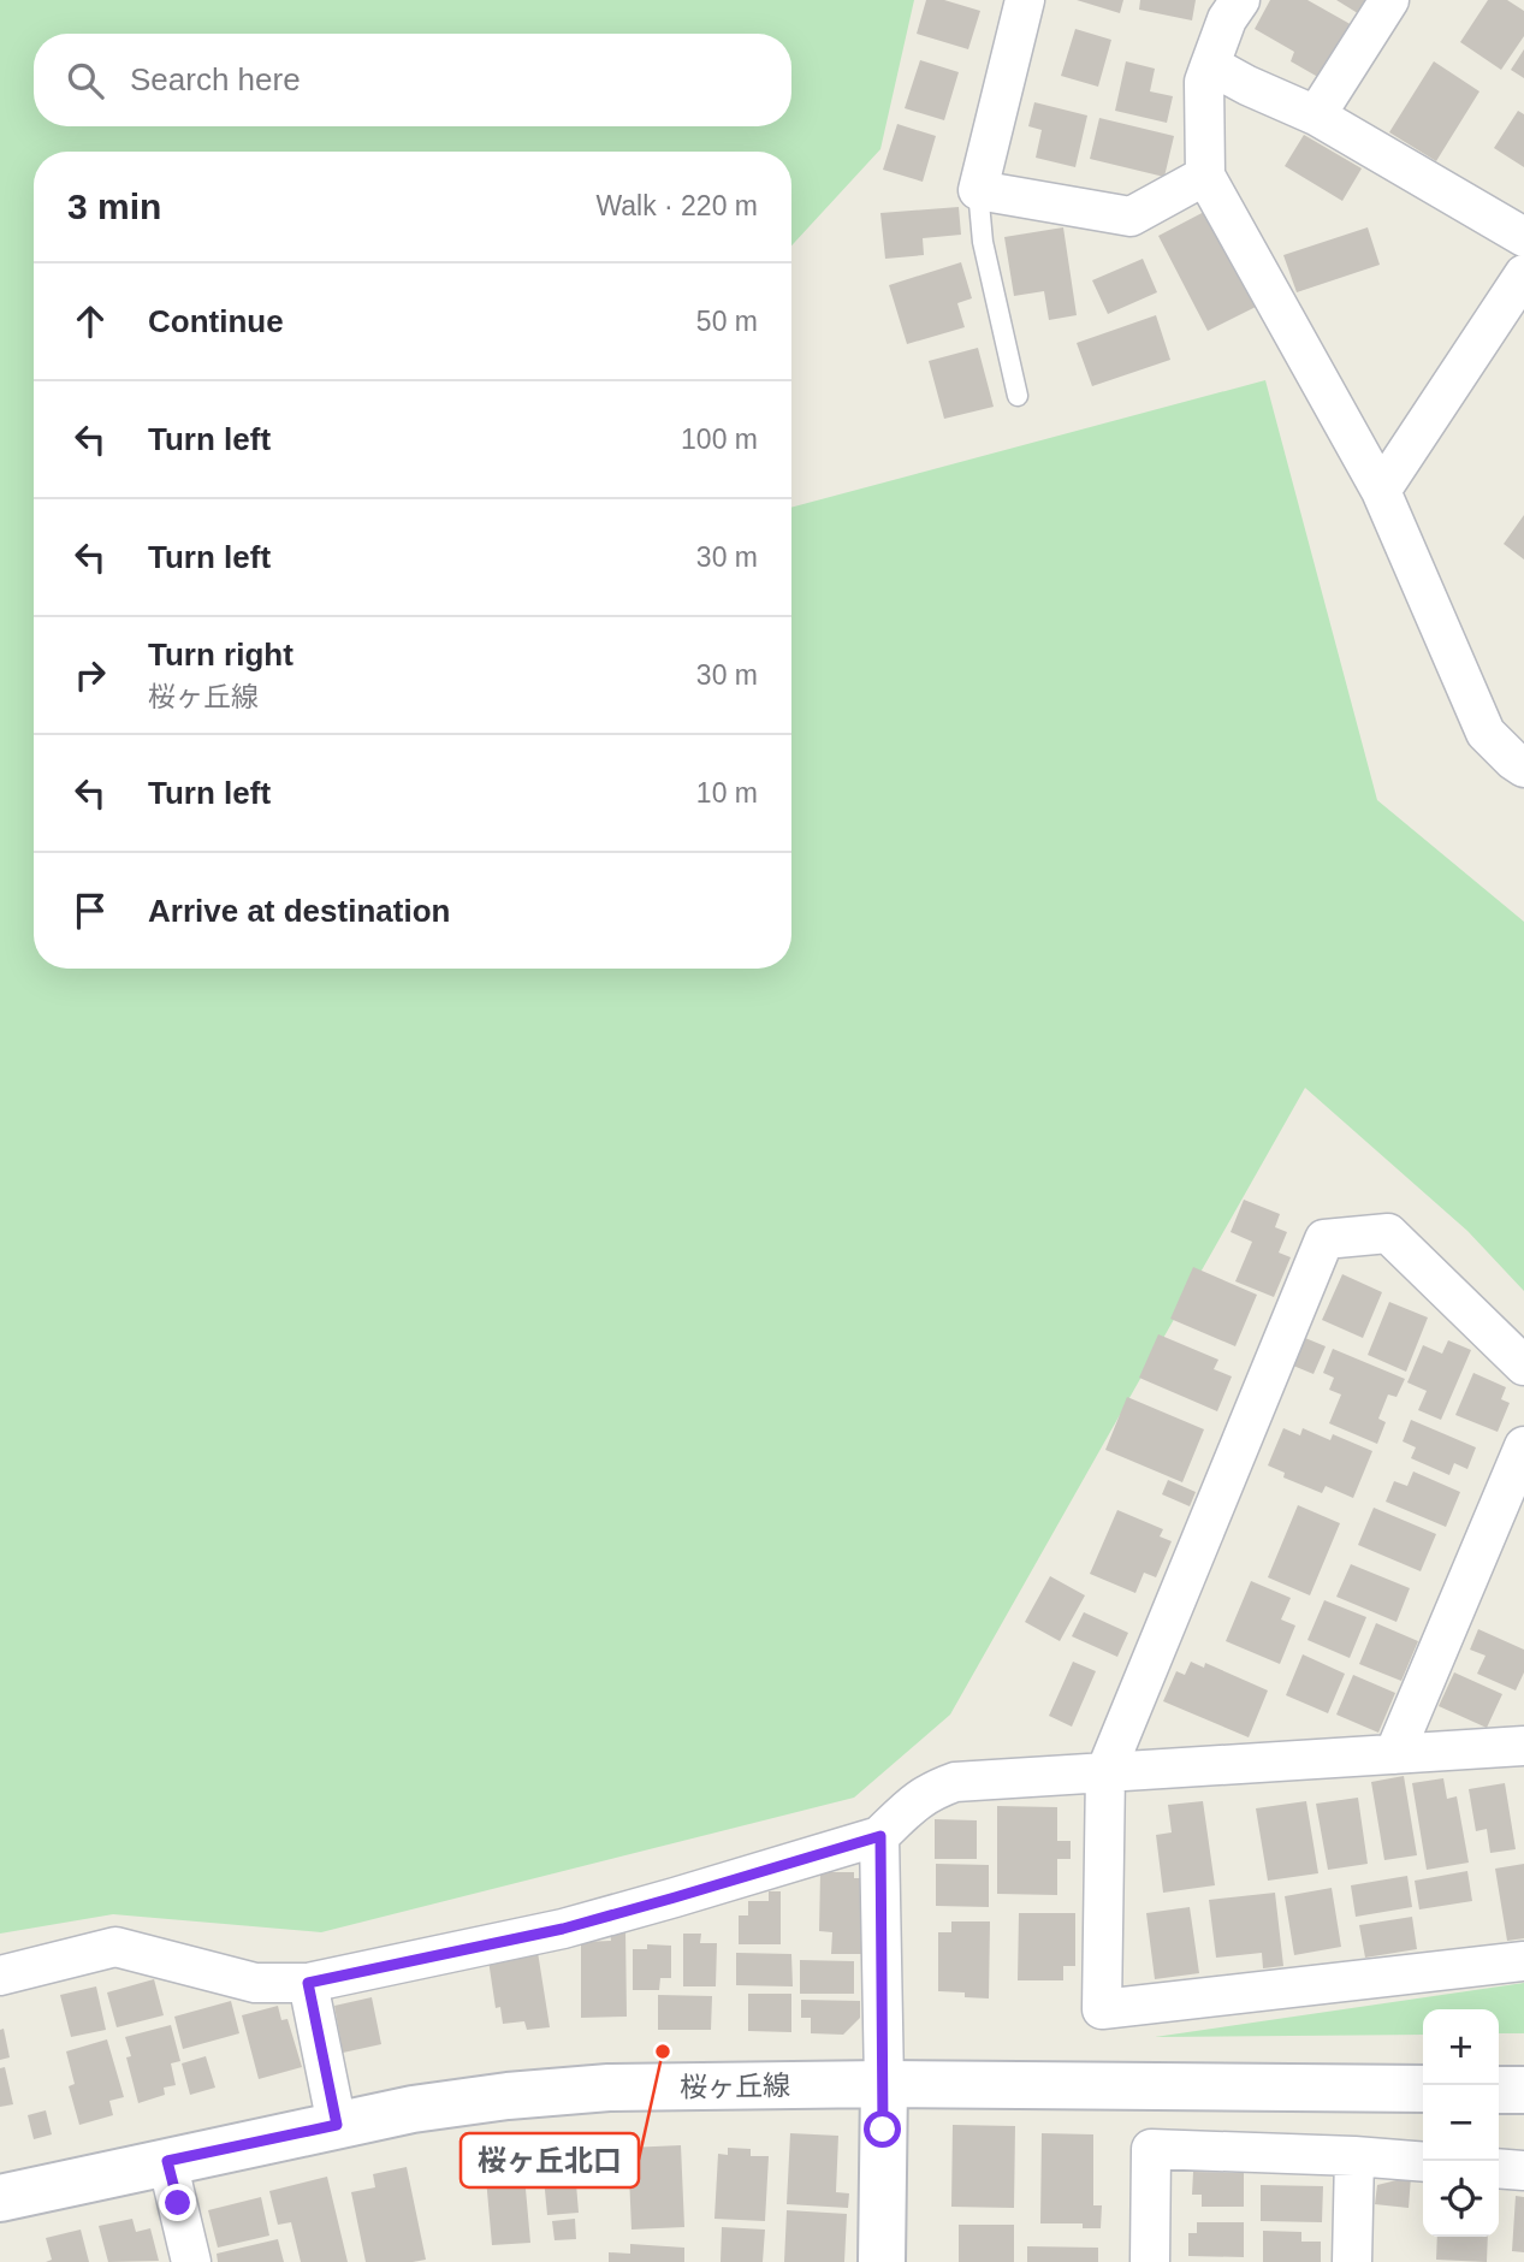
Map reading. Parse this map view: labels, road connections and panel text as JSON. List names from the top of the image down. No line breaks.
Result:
{"streets":{"street":["桜ヶ丘線"]},"places":["桜ヶ丘北口"],"page":{"search":"Search here","heading":["3 min","Walk · 220 m"],"list":[["Continue","50 m"],["Turn left","100 m"],["Turn left","30 m"],["Turn right","桜ヶ丘線","30 m"],["Turn left","10 m"],"Arrive at destination"],"map_buttons":["+","−"]}}
